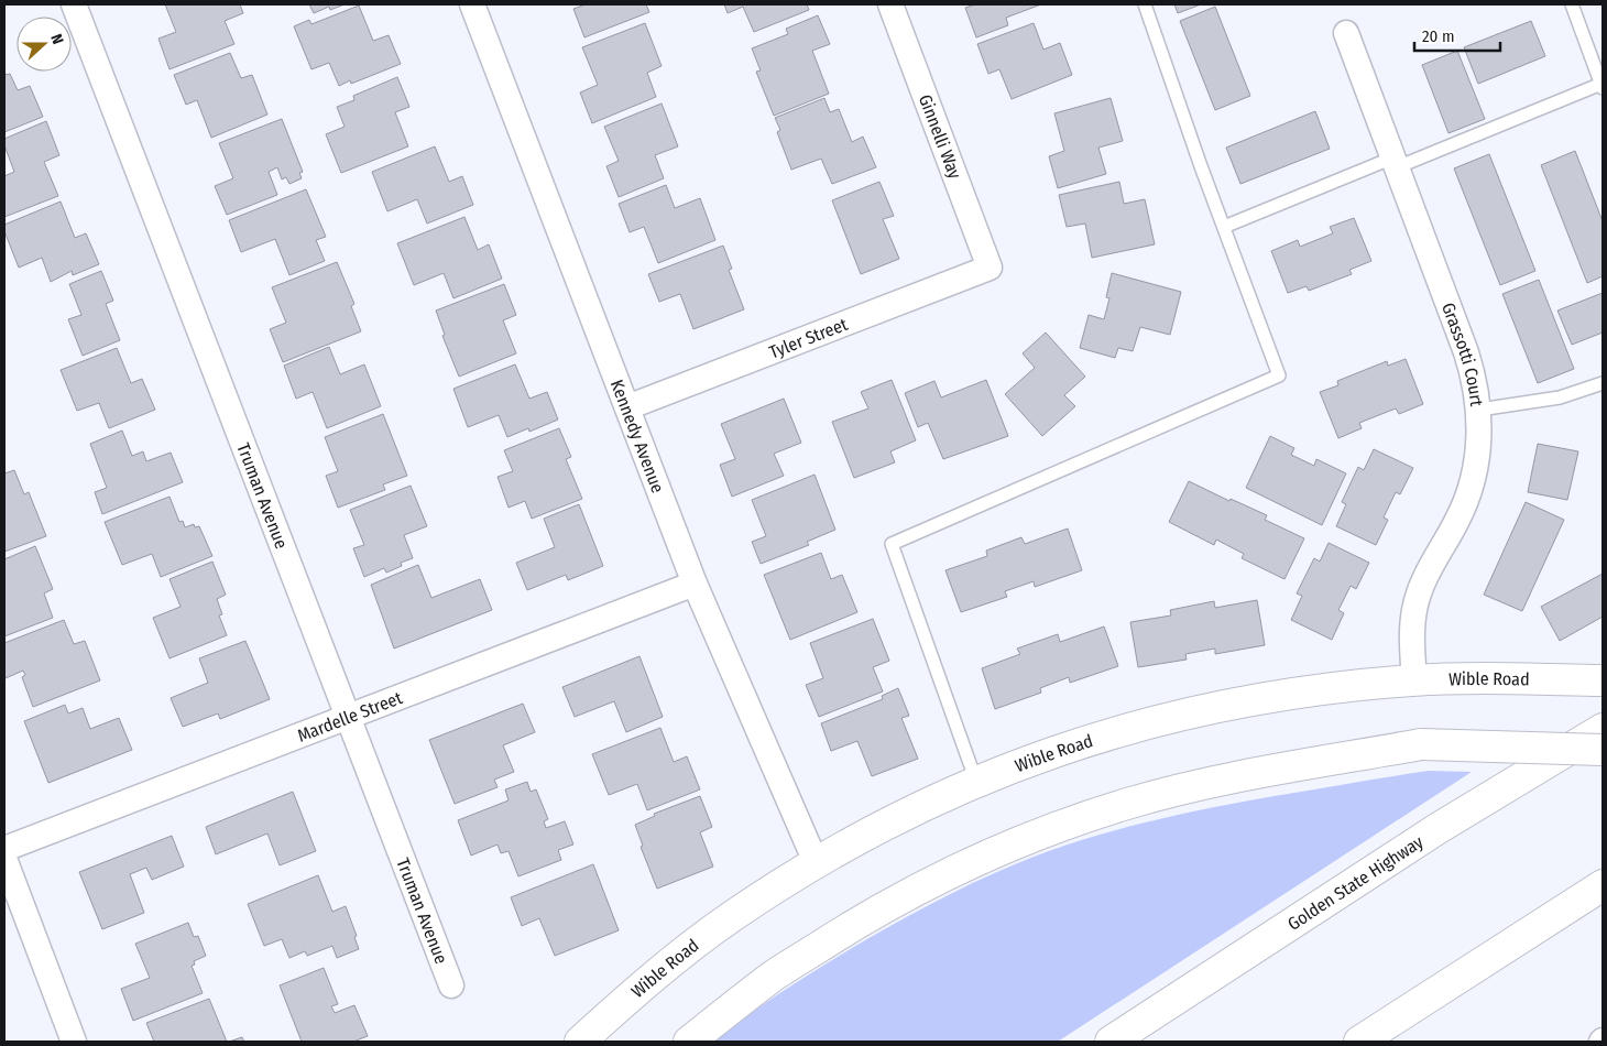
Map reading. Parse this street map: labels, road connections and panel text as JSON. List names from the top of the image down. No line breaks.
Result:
{"streets":{"main road":["Wible Road","Golden State Highway"],"street":["Ginnelli Way","Tyler Street","Grassotti Court","Kennedy Avenue","Truman Avenue","Mardelle Street"]},"crossings":[["Ginnelli Way","Tyler Street"],["Tyler Street","Kennedy Avenue"],["Grassotti Court","Wible Road"],["Kennedy Avenue","Wible Road"],["Kennedy Avenue","Mardelle Street"],["Truman Avenue","Mardelle Street"]],"scale_bar":"20 m","north":"right"}
